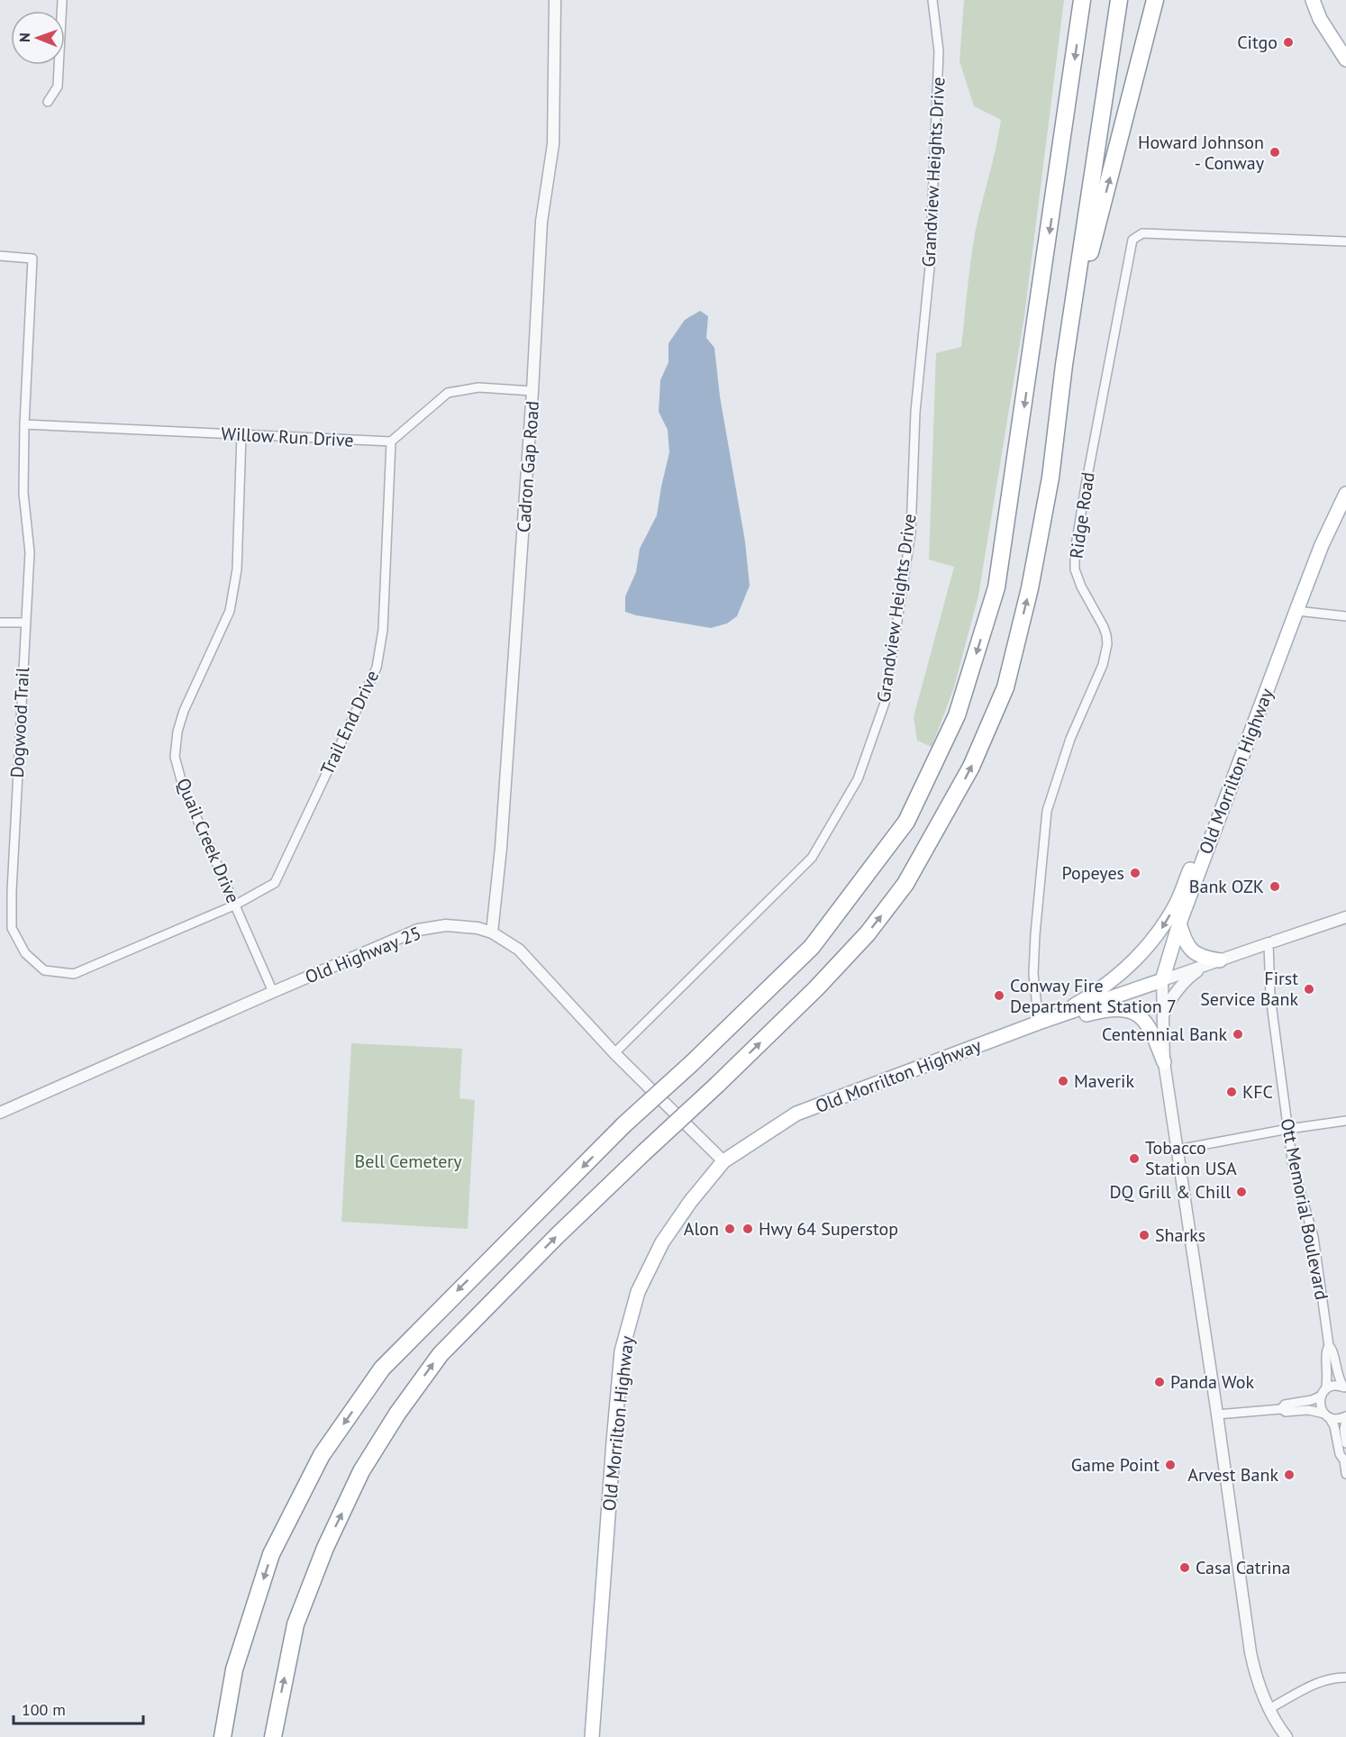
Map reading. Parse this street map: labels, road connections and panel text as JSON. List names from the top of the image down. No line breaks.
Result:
{"streets":{"main road":["Old Morrilton Highway"],"street":["Grandview Heights Drive","Willow Run Drive","Cadron Gap Road","Ridge Road","Dogwood Trail","Trail End Drive","Quail Creek Drive","Old Highway 25","Ott Memorial Boulevard"]},"crossings":[["Grandview Heights Drive","Old Highway 25"],["Willow Run Drive","Dogwood Trail"],["Willow Run Drive","Trail End Drive"],["Willow Run Drive","Quail Creek Drive"],["Cadron Gap Road","Old Highway 25"],["Ridge Road","Old Morrilton Highway"],["Dogwood Trail","Trail End Drive"],["Dogwood Trail","Quail Creek Drive"],["Trail End Drive","Quail Creek Drive"],["Old Morrilton Highway","Old Highway 25"],["Quail Creek Drive","Old Highway 25"]],"parks":["Bell Cemetery"],"places":["Citgo","Howard Johnson - Conway","Popeyes","Bank OZK","First Service Bank","Conway Fire Department Station 7","Centennial Bank","Maverik","KFC","Tobacco Station USA","DQ Grill & Chill","Alon","Hwy 64 Superstop","Sharks","Panda Wok","Game Point","Arvest Bank","Casa Catrina"],"scale_bar":"100 m","north":"left"}
